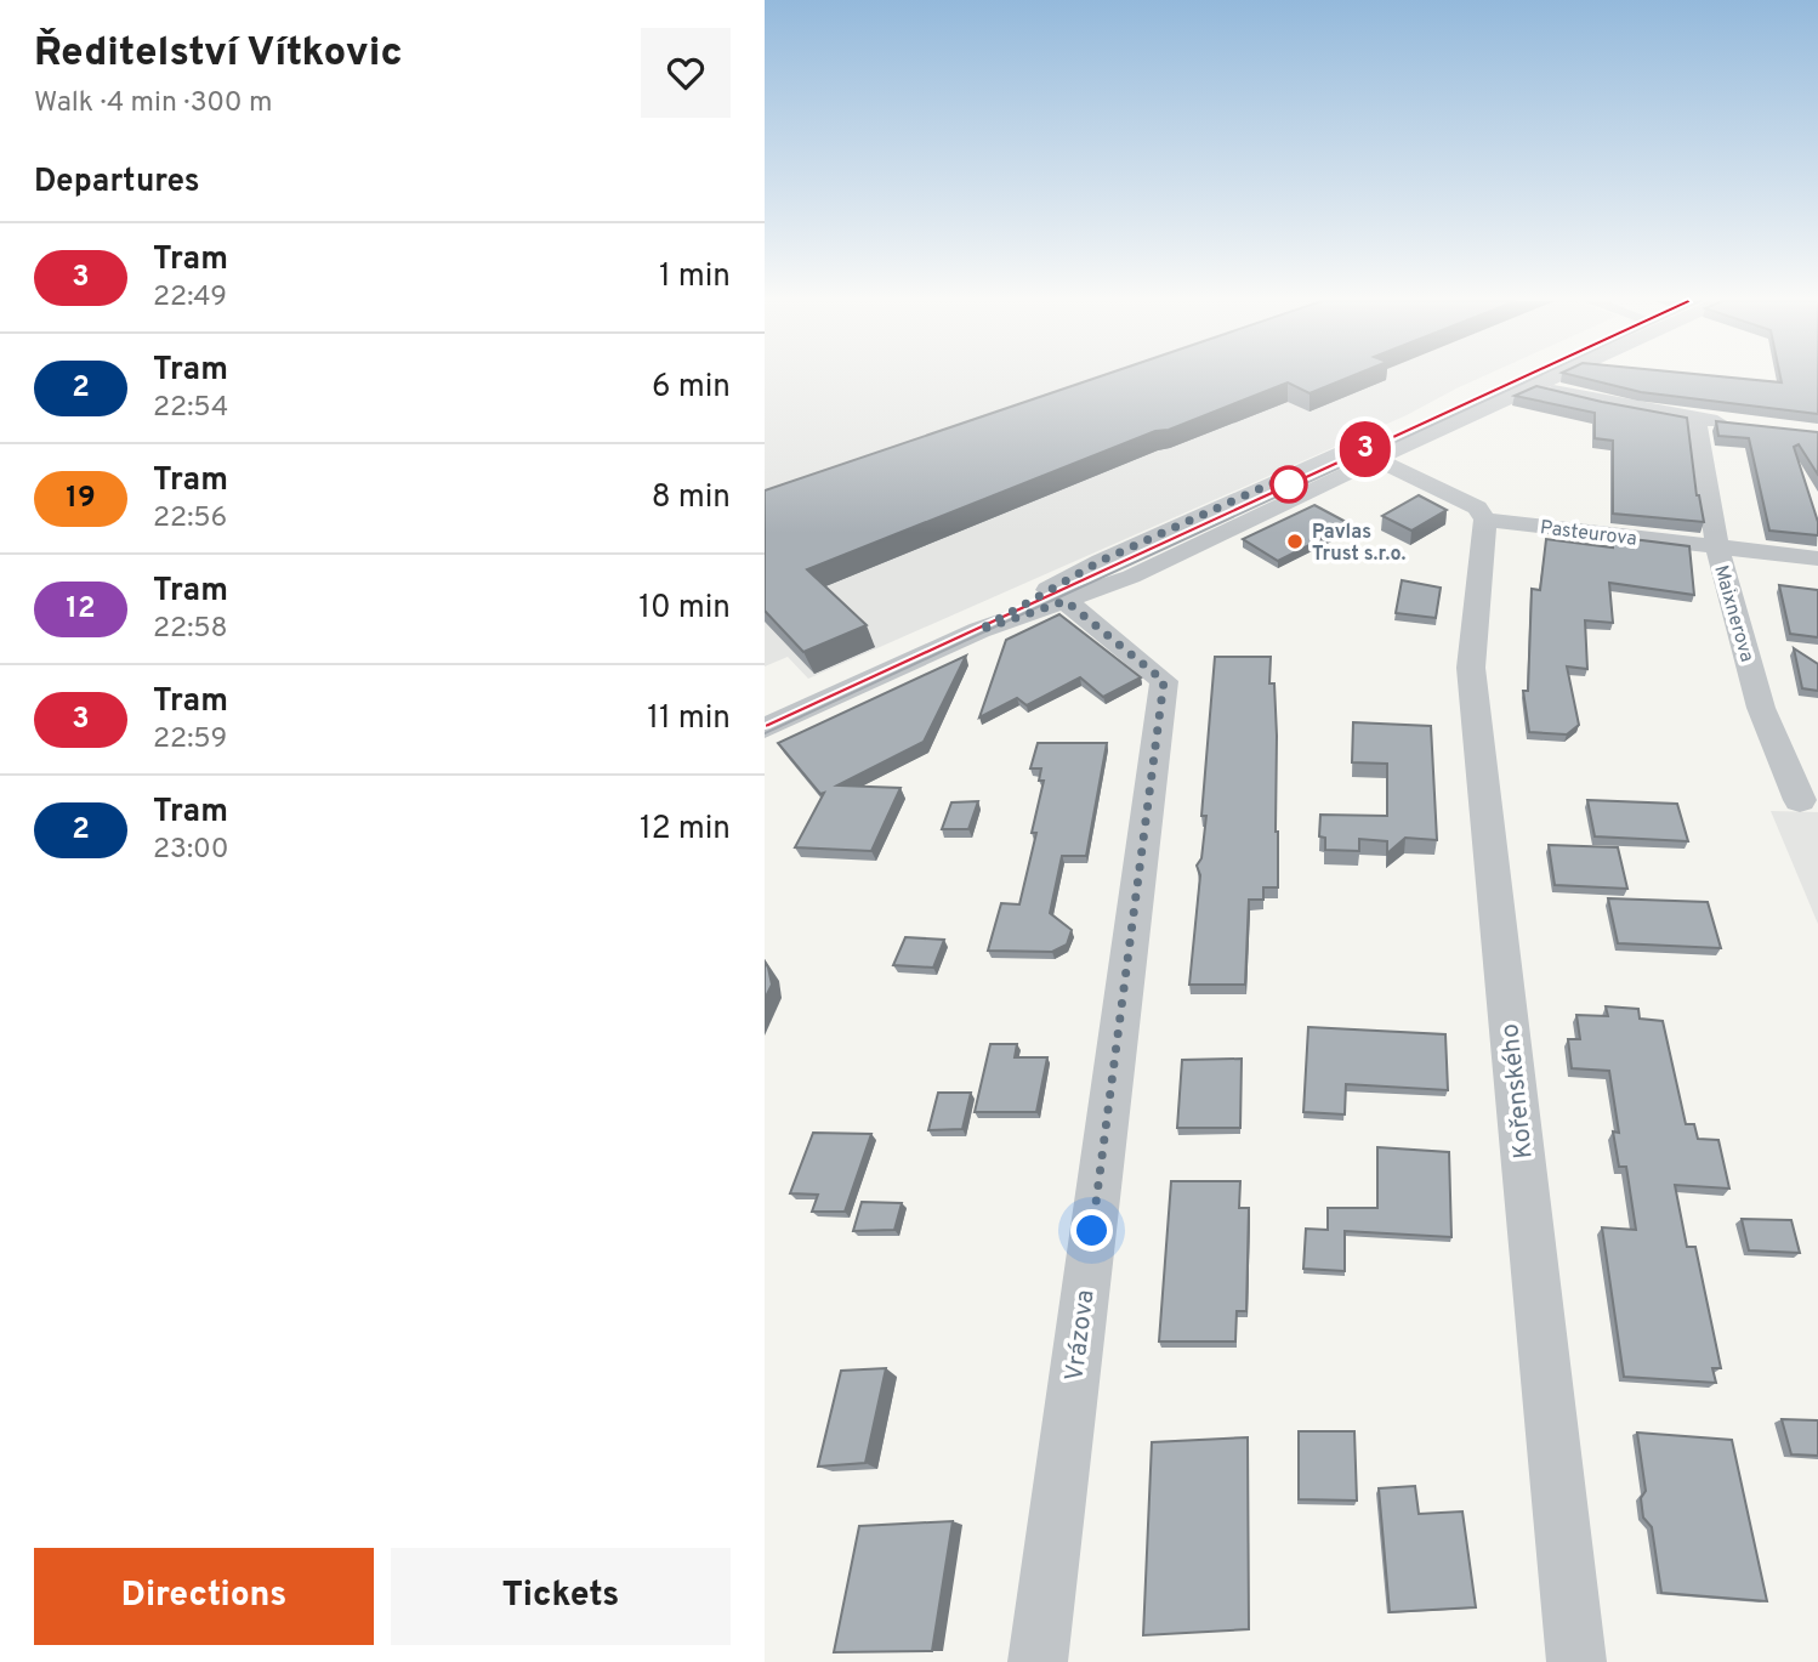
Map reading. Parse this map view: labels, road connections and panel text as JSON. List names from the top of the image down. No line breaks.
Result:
{"streets":{"street":["Pasteurova","Maixnerova","Kořenského","Vrázova"]},"crossings":[["Pasteurova","Maixnerova"],["Pasteurova","Kořenského"]],"places":["Pavlas Trust s.r.o."],"lines":["tram line 3"],"page":{"heading":[["Ředitelství Vítkovic","Walk · 4 min · 300 m"],"Departures"],"on_map":"3","list":[{"mark":"3","name":"Tram","note":"22:49","value":"1 min"},{"mark":"2","name":"Tram","note":"22:54","value":"6 min"},{"mark":"19","name":"Tram","note":"22:56","value":"8 min"},{"mark":"12","name":"Tram","note":"22:58","value":"10 min"},{"mark":"3","name":"Tram","note":"22:59","value":"11 min"},{"mark":"2","name":"Tram","note":"23:00","value":"12 min"}],"buttons":["Directions","Tickets"]}}
